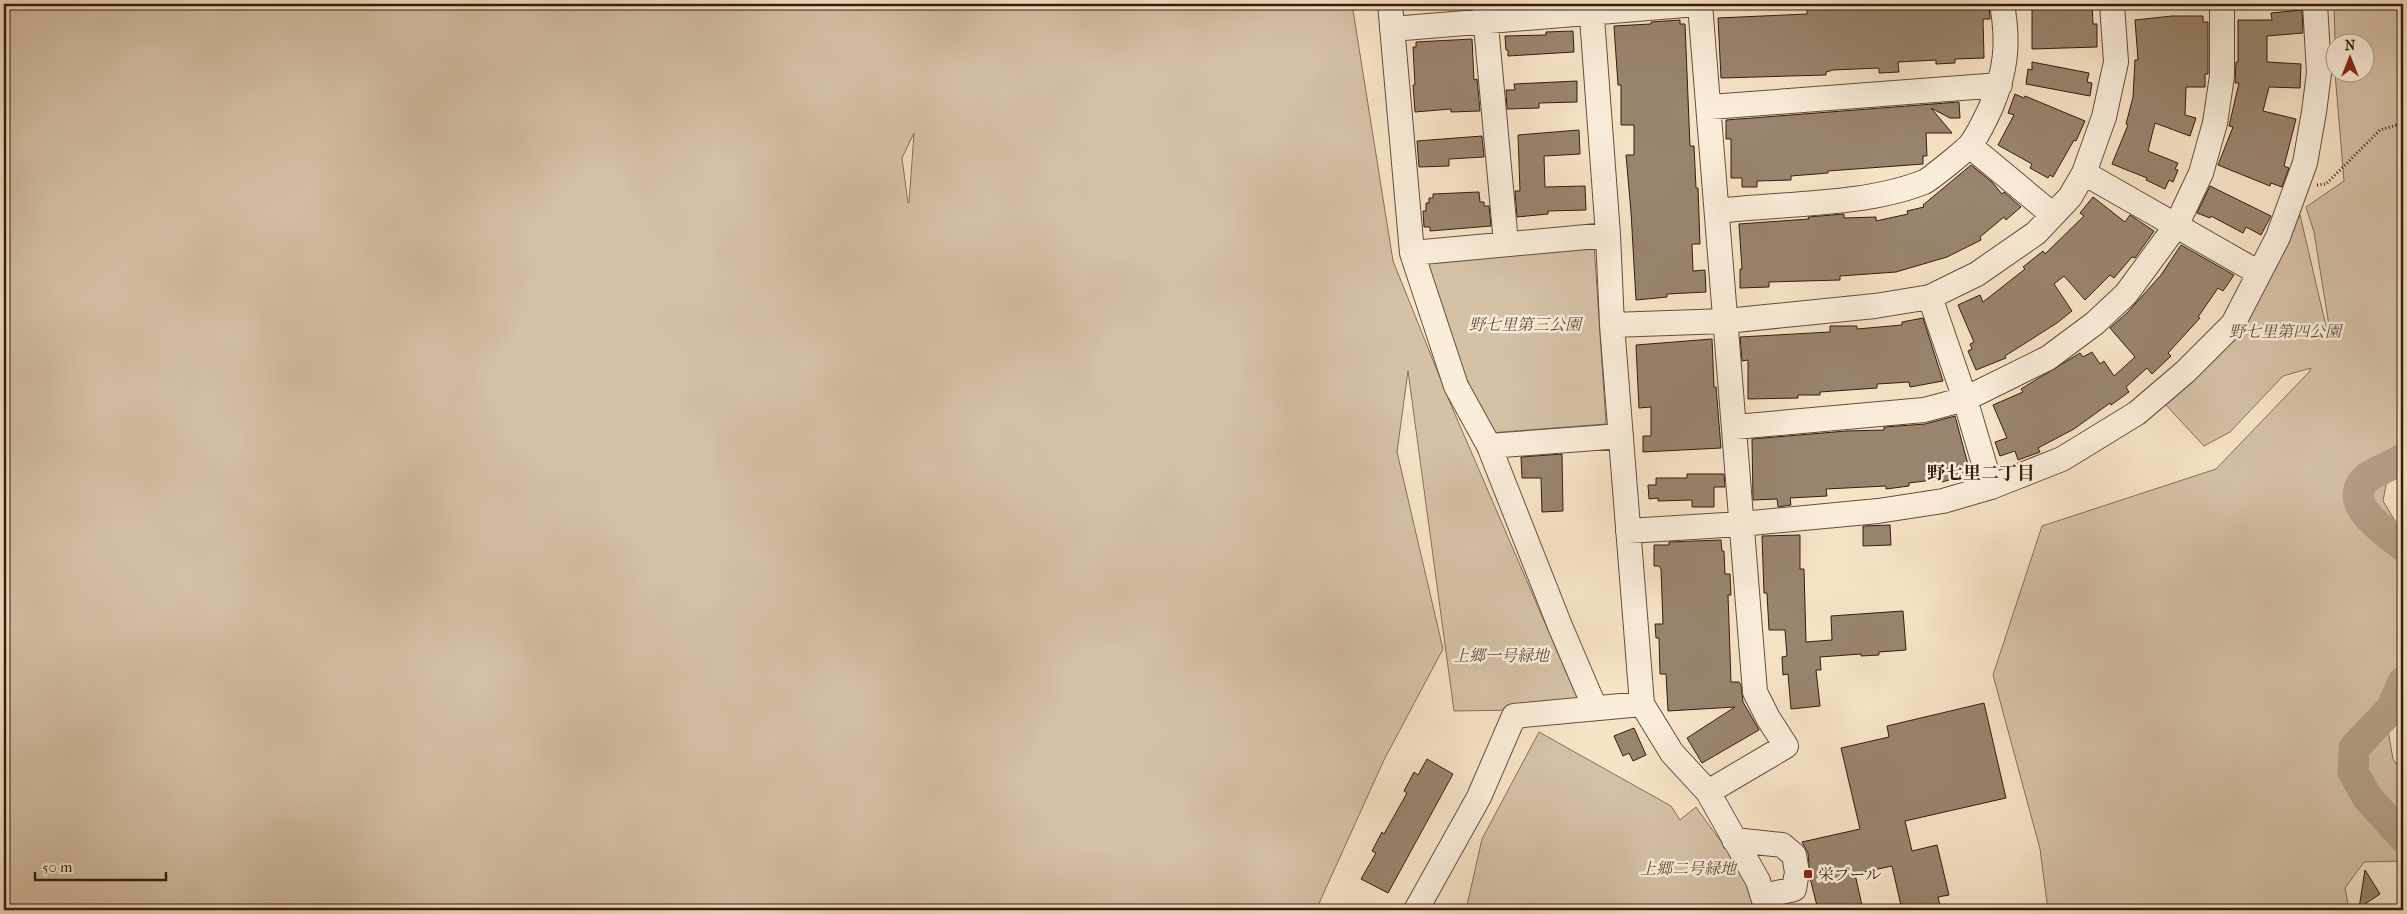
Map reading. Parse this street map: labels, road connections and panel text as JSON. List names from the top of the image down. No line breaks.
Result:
{"districts":["野七里二丁目"],"parks":["野七里第三公園","野七里第四公園","上郷一号緑地","上郷二号緑地"],"places":{"transit":["栄プール"]},"scale_bar":"50 m","north":"top"}
